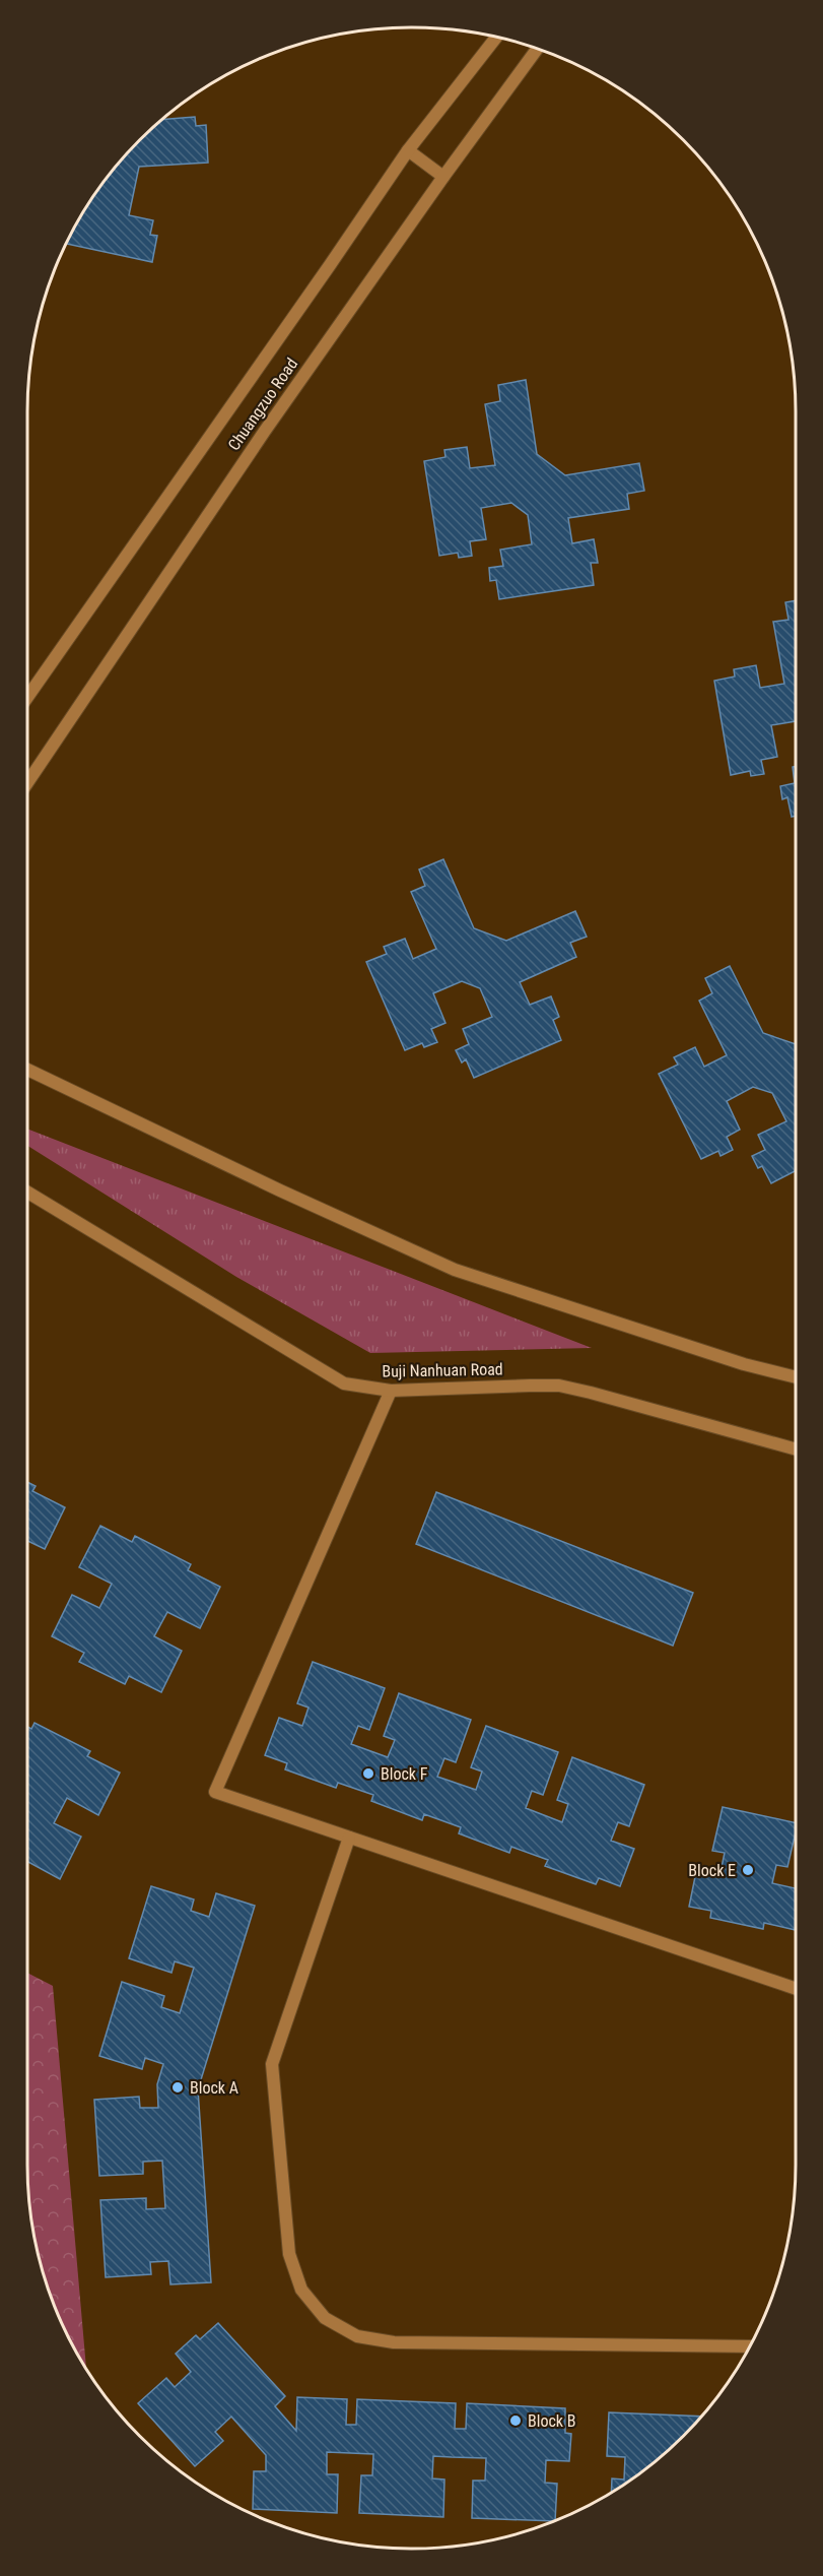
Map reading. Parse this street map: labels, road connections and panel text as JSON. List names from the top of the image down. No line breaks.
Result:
{"streets":{"street":["Chuangzuo Road","Buji Nanhuan Road"]},"places":["Block F","Block E","Block A","Block B"]}
